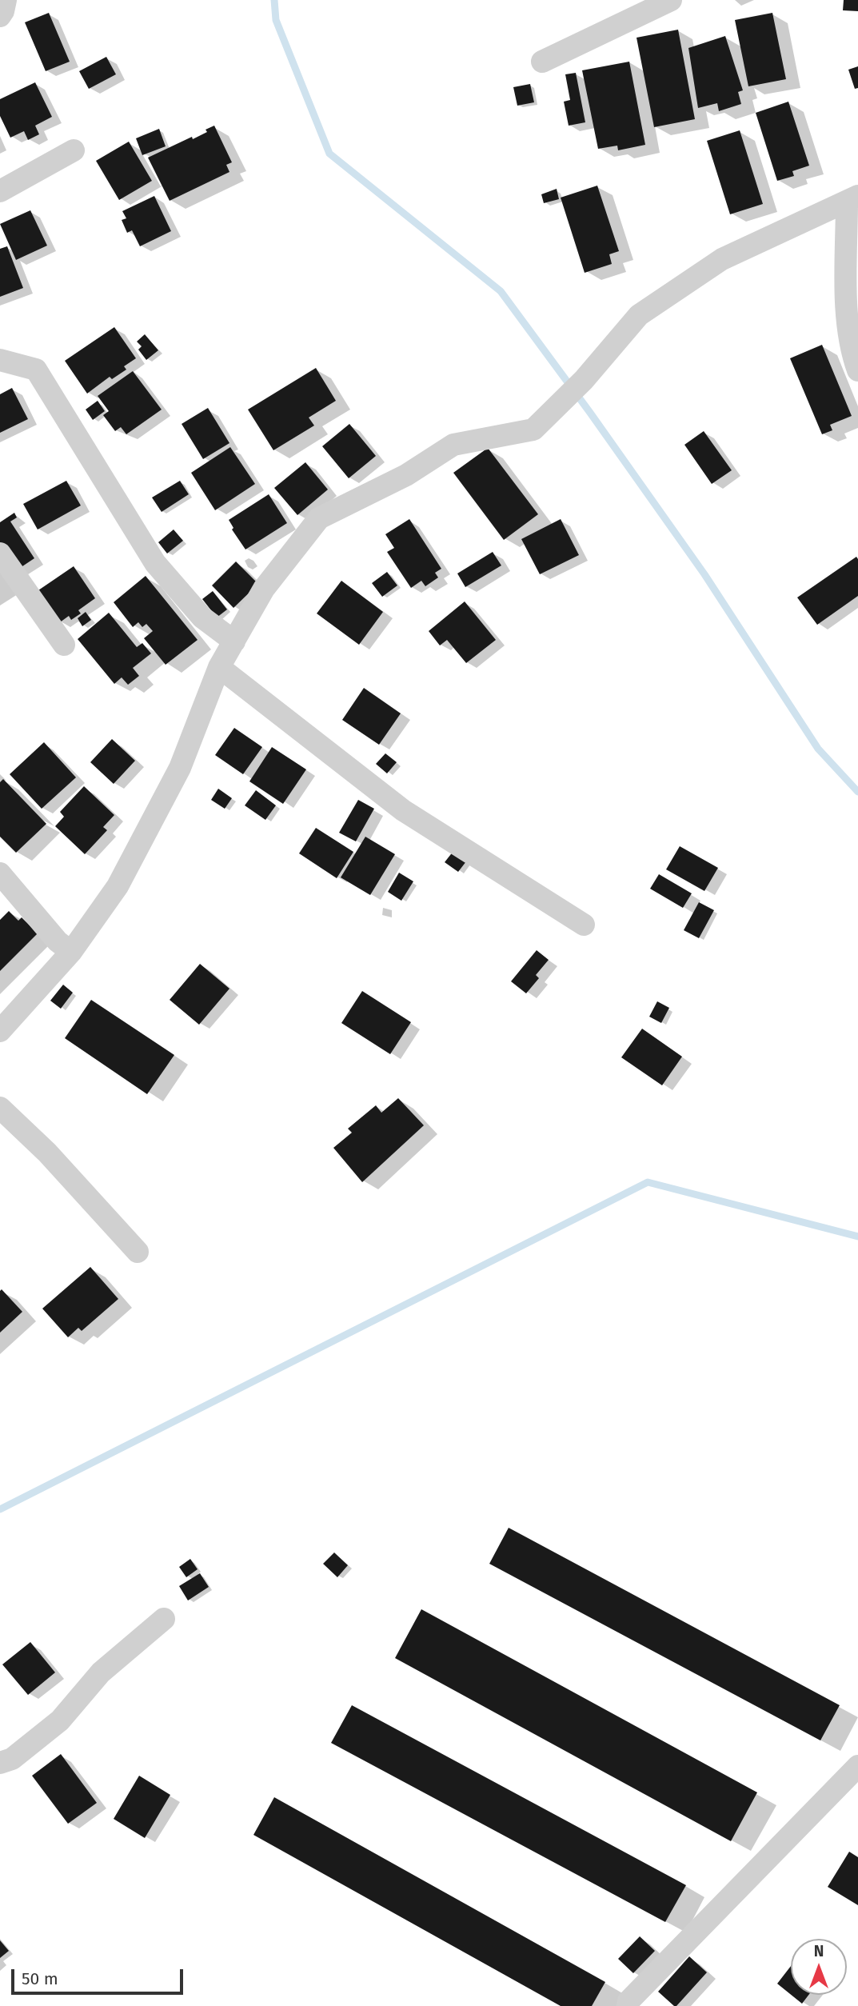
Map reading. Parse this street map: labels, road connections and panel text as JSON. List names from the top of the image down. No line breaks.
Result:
{"scale_bar":"50 m","north":"top"}
